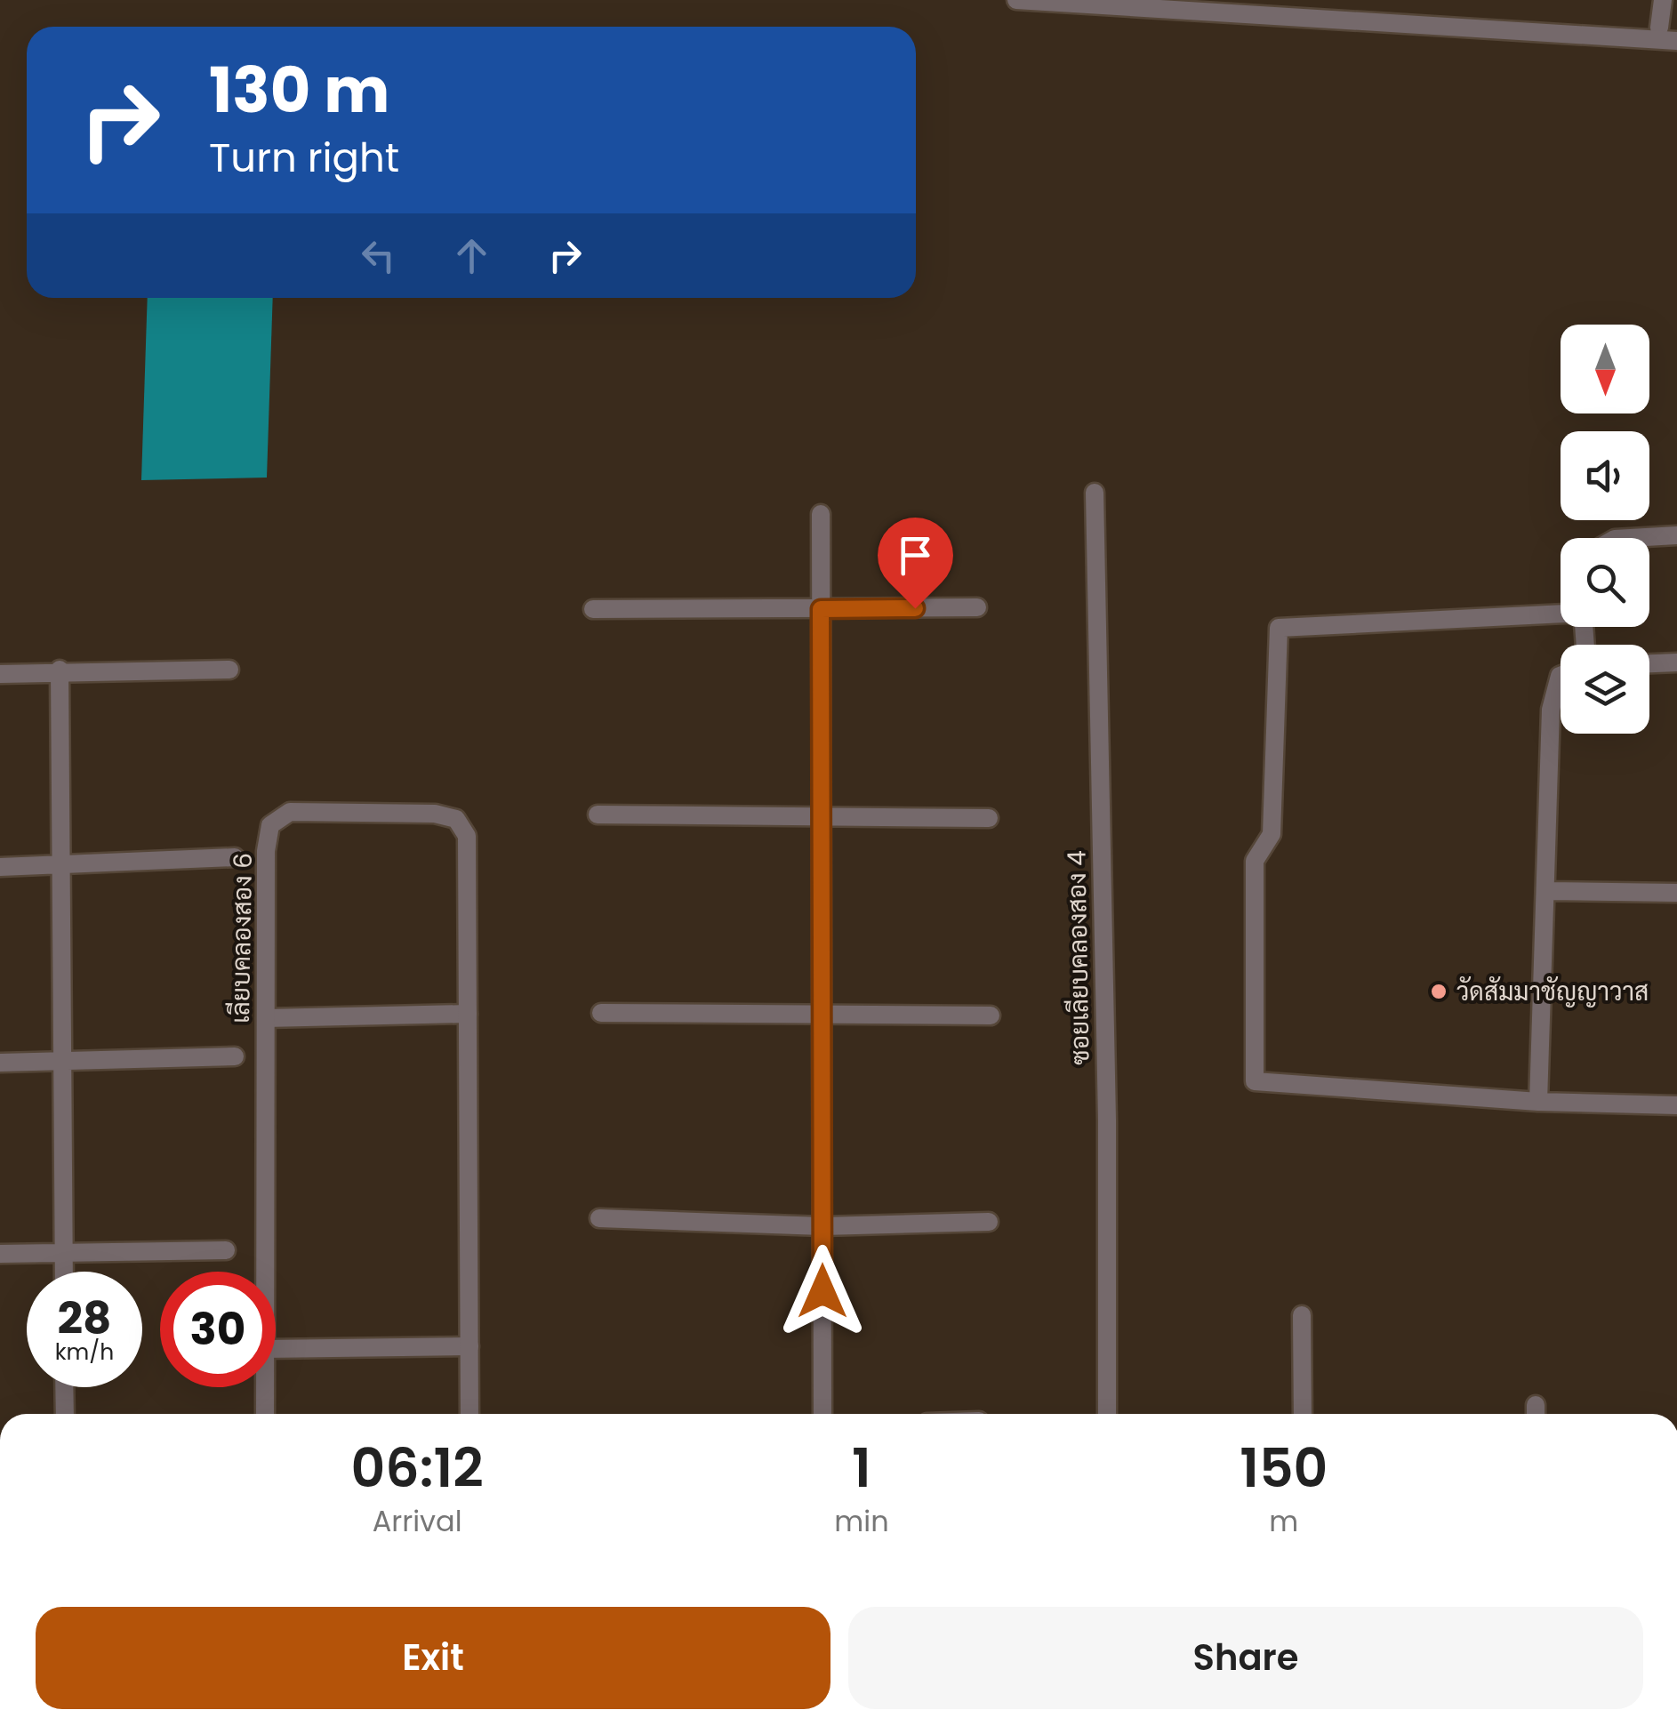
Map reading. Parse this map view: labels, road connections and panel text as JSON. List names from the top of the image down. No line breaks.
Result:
{"streets":{"street":["เลียบคลองสอง 6","ซอยเลียบคลองสอง 4"]},"places":["วัดสัมมาชัญญาวาส"],"north":"bottom","page":{"turn":["130 m","Turn right"],"speed":"28 km/h","limit":"30","eta":["06:12","Arrival","1","min","150","m"],"buttons":["Exit","Share"]}}
